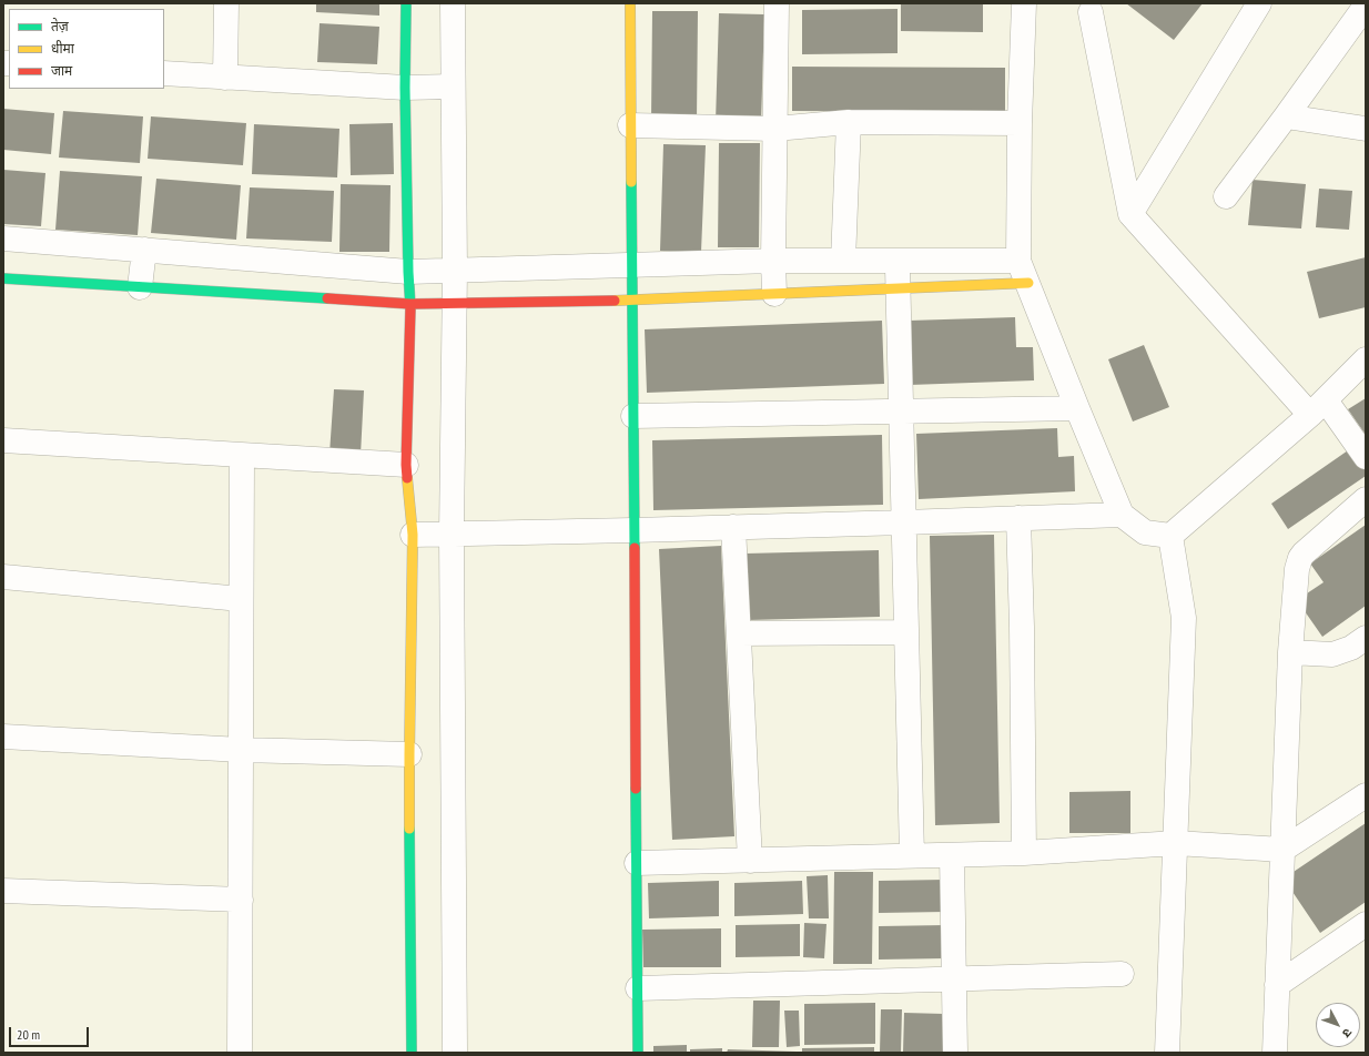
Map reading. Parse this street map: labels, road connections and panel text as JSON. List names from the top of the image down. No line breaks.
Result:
{"legend":["तेज़","धीमा","जाम"],"scale_bar":"20 m","north":"bottom right"}
